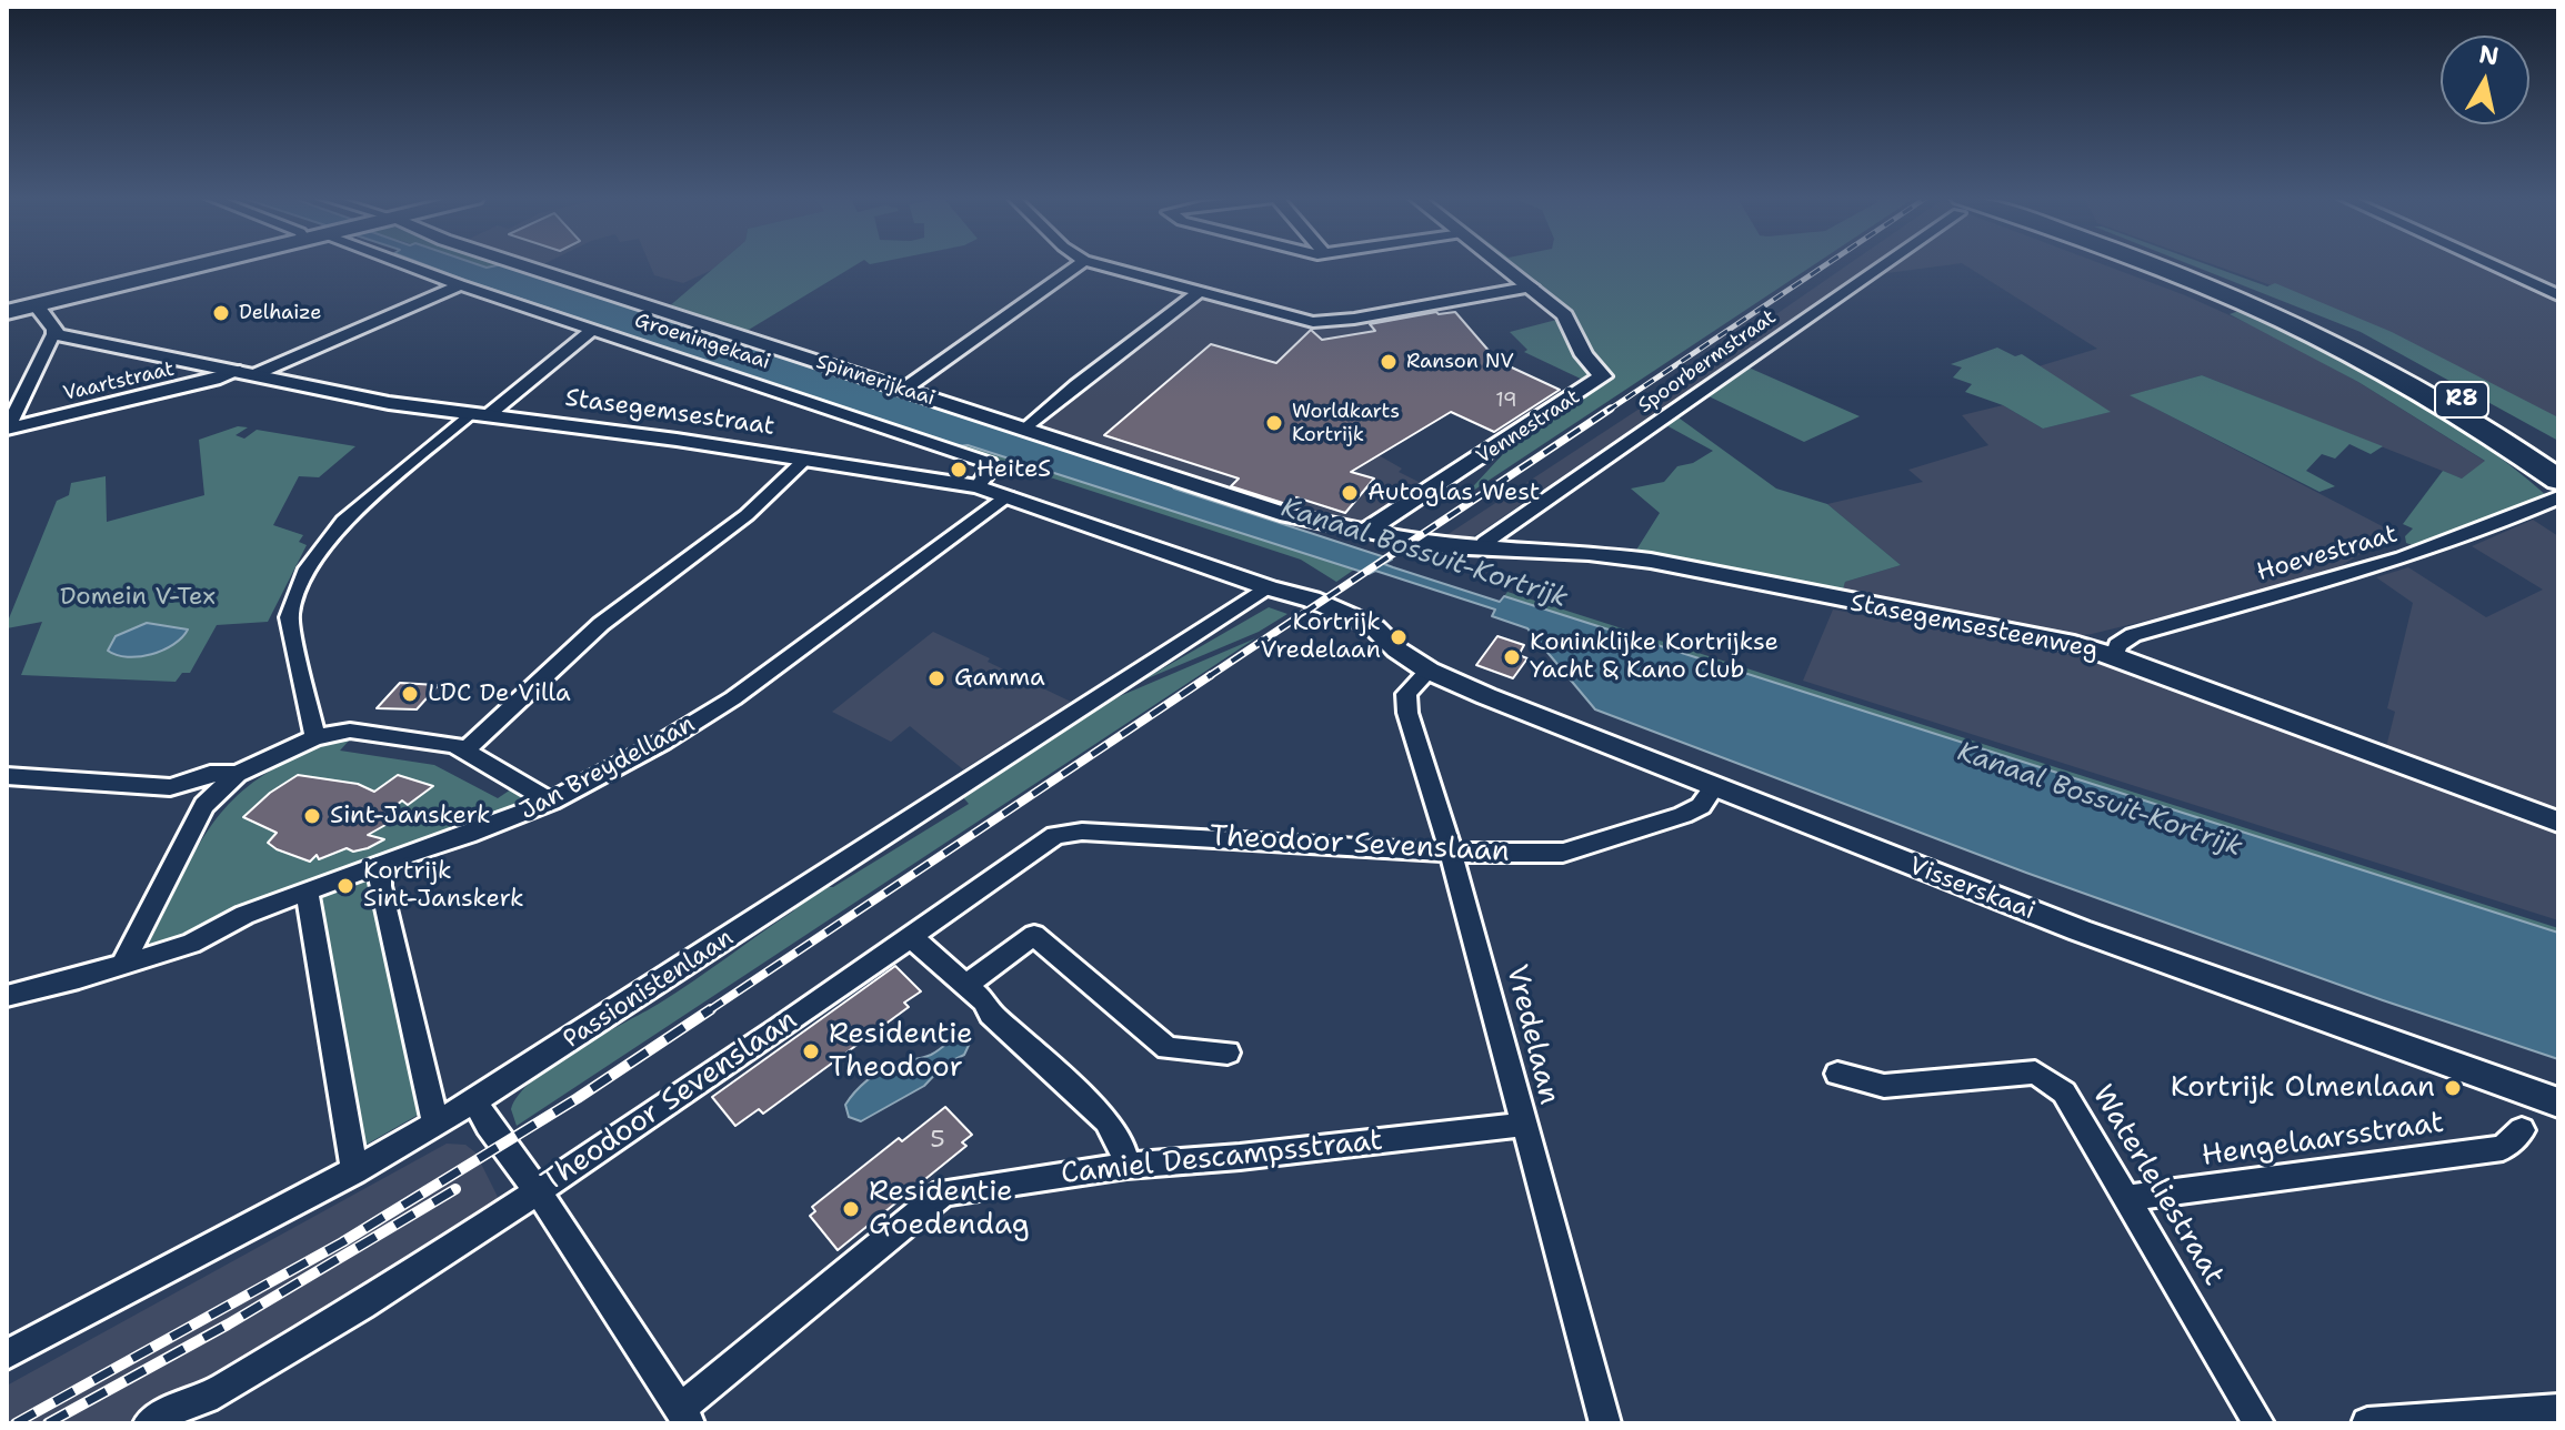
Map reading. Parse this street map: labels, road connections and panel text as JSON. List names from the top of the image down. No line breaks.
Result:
{"streets":{"highway":["R8"],"street":["Groeningekaai","Spoorbermstraat","Spinnerijkaai","Vaartstraat","Stasegemsestraat","Vennestraat","Hoevestraat","Stasegemsesteenweg","Jan Breydellaan","Theodoor Sevenslaan","Visserskaai","Passionistenlaan","Vredelaan","Hengelaarsstraat","Camiel Descampsstraat","Waterleliestraat"]},"crossings":[["Groeningekaai","Vaartstraat"],["Groeningekaai","Stasegemsestraat"],["Spoorbermstraat","Stasegemsesteenweg"],["Spinnerijkaai","Vennestraat"],["Spinnerijkaai","Stasegemsesteenweg"],["Vaartstraat","Stasegemsestraat"],["Stasegemsestraat","Jan Breydellaan"],["Stasegemsestraat","Visserskaai"],["Stasegemsestraat","Passionistenlaan"],["Vennestraat","Stasegemsesteenweg"],["Hoevestraat","Stasegemsesteenweg"],["Theodoor Sevenslaan","Visserskaai"],["Theodoor Sevenslaan","Vredelaan"],["Visserskaai","Passionistenlaan"],["Visserskaai","Vredelaan"],["Vredelaan","Camiel Descampsstraat"],["Hengelaarsstraat","Waterleliestraat"]],"water":["Kanaal Bossuit-Kortrijk"],"parks":["Domein V-Tex"],"places":["Delhaize","Ranson NV","Worldkarts Kortrijk","HeiteS","Autoglas West","Kortrijk Vredelaan","Koninklijke Kortrijkse Yacht & Kano Club","Gamma","LDC De Villa","Sint-Janskerk","Kortrijk Sint-Janskerk","Residentie Theodoor","Kortrijk Olmenlaan","Residentie Goedendag"],"house_numbers":["19","5"],"north":"top"}
